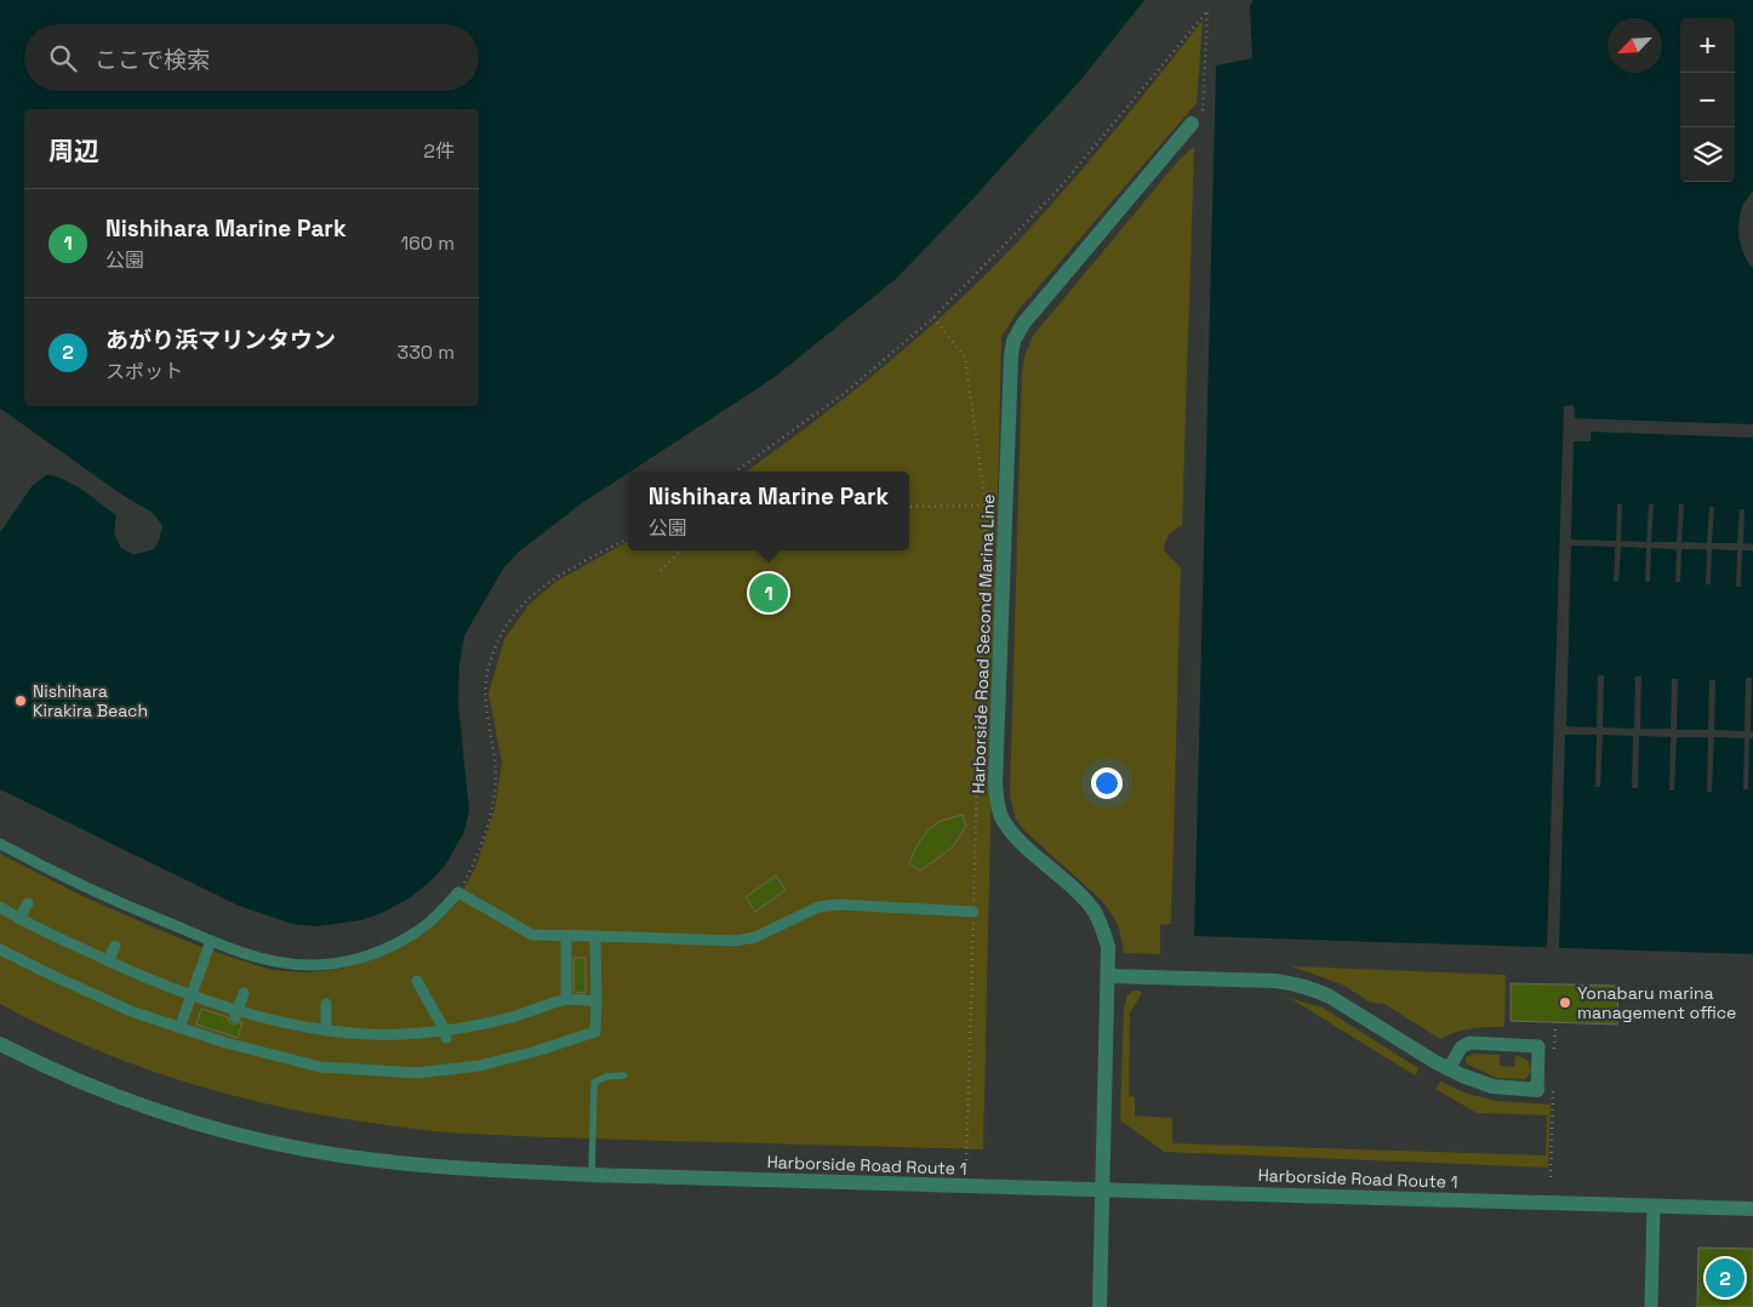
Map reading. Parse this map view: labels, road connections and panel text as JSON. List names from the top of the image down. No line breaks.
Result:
{"streets":{"street":["Harborside Road Second Marina Line","Harborside Road Route 1"]},"crossings":[["Harborside Road Second Marina Line","Harborside Road Route 1"]],"places":["Nishihara Kirakira Beach","Yonabaru marina management office"],"north":"bottom left","page":{"map_buttons":["+","−"],"search":"ここで検索","heading":["周辺","2件"],"list":[{"mark":"1","name":"Nishihara Marine Park","note":"公園","value":"160 m"},{"mark":"2","name":"あがり浜マリンタウン","note":"スポット","value":"330 m"}],"popup":["Nishihara Marine Park","公園"],"pins":["1","2"]}}
